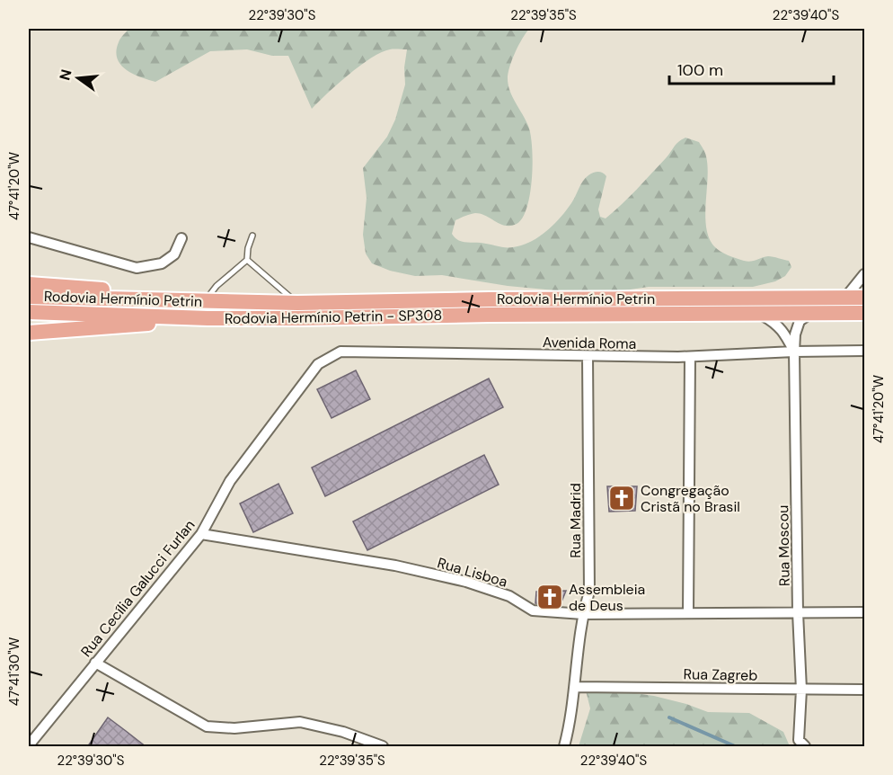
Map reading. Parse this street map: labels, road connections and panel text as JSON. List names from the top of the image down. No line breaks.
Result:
{"streets":{"main road":["Rodovia Hermínio Petrin","Rodovia Hermínio Petrin - SP308"],"street":["Avenida Roma","Rua Madrid","Rua Moscou","Rua Lisboa","Rua Cecília Galucci Furlan","Rua Zagreb"]},"crossings":[["Rodovia Hermínio Petrin - SP308","Rua Moscou"],["Avenida Roma","Rua Madrid"],["Avenida Roma","Rua Moscou"],["Avenida Roma","Rua Cecília Galucci Furlan"],["Rua Madrid","Rua Lisboa"],["Rua Madrid","Rua Zagreb"],["Rua Moscou","Rua Lisboa"],["Rua Moscou","Rua Zagreb"],["Rua Lisboa","Rua Cecília Galucci Furlan"]],"places":{"church":["Congregação Cristã no Brasil","Assembleia de Deus"]},"scale_bar":"100 m","north":"left","coordinates":["22°39'30\"S","22°39'35\"S","22°39'40\"S","47°41'20\"W","47°41'30\"W"]}
